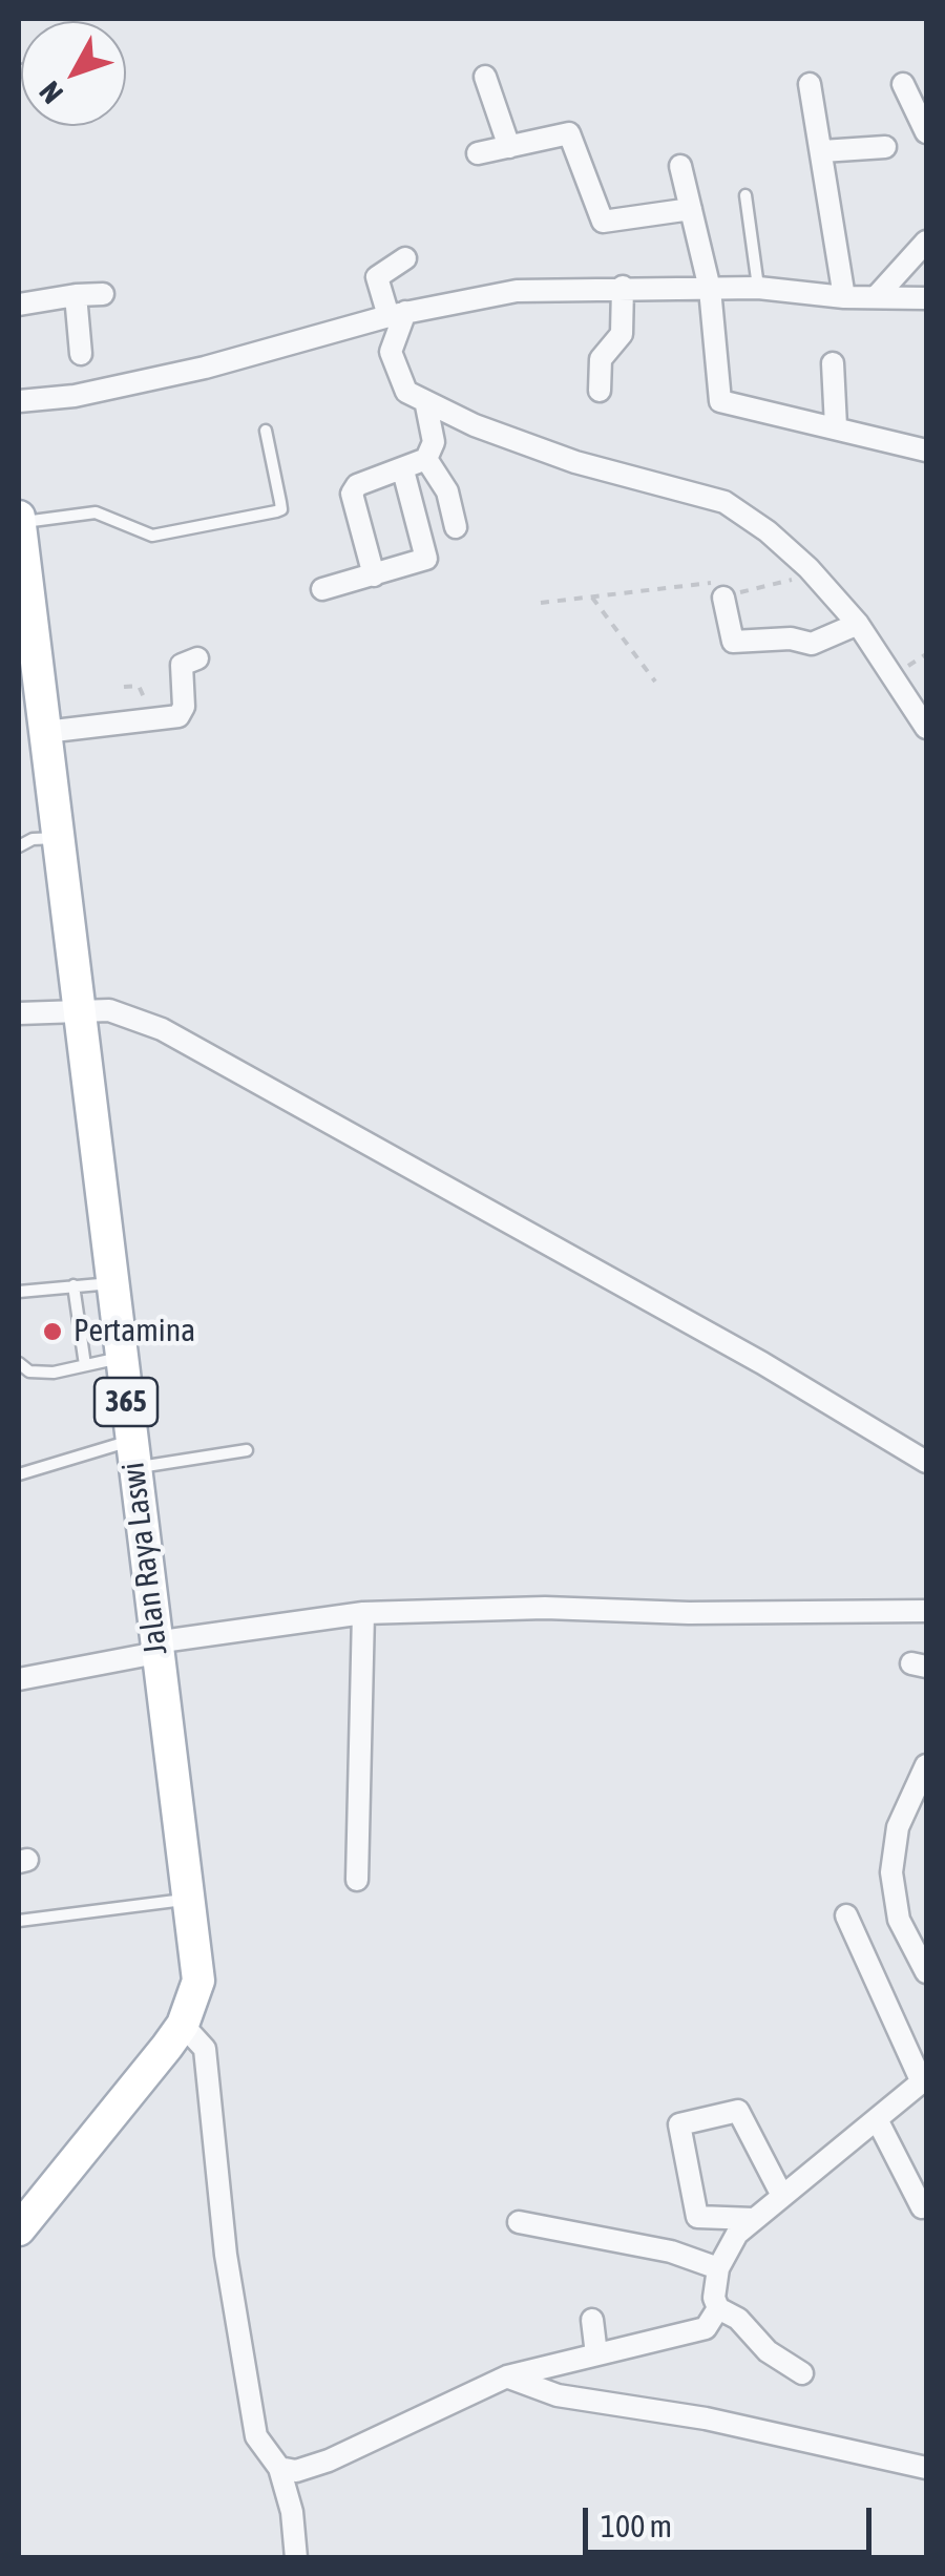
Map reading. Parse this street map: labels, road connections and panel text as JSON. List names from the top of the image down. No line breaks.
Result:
{"streets":{"main road":["365","Jalan Raya Laswi"]},"places":["Pertamina"],"scale_bar":"100 m","north":"bottom left"}
